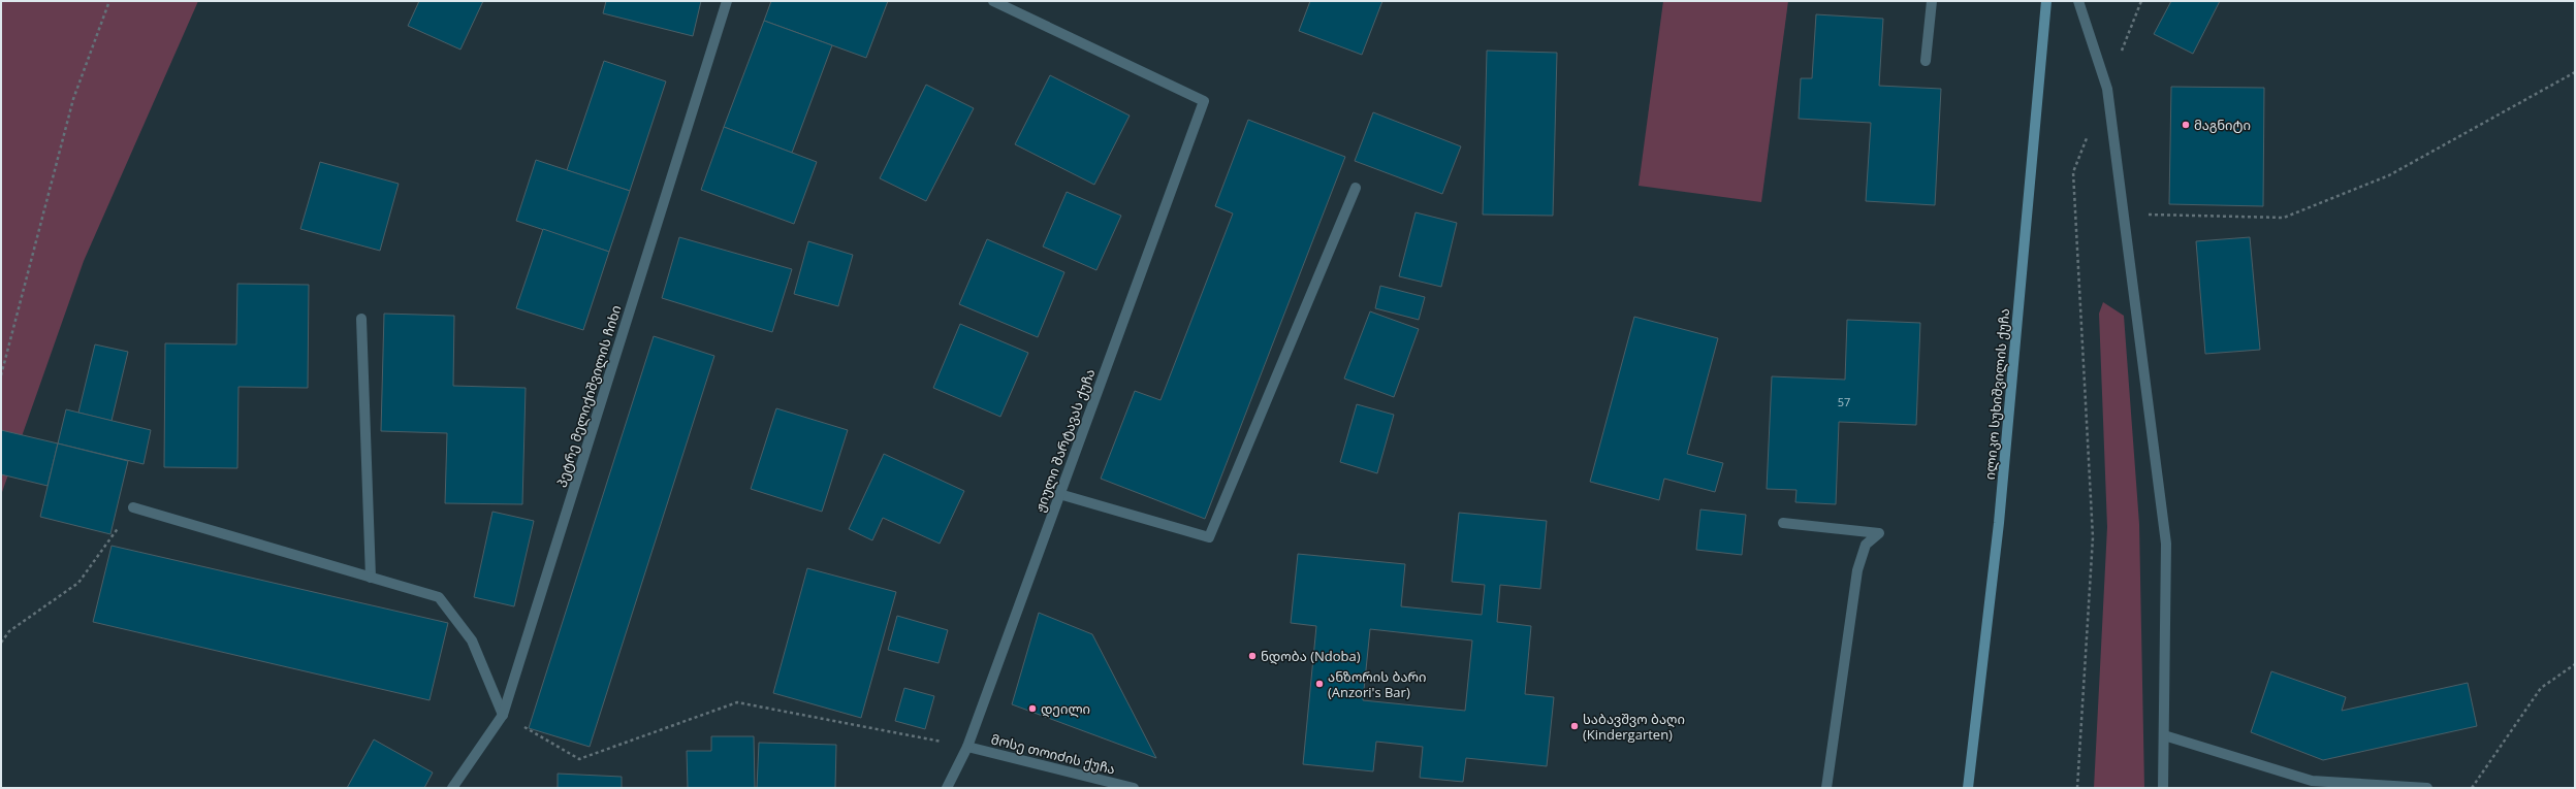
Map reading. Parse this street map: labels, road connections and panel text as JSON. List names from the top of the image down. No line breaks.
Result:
{"streets":{"main road":["ილიკო სუხიშვილის ქუჩა"],"street":["პეტრე მელიქიშვილის ჩიხი","ჟიული შარტავას ქუჩა","მოსე თოიძის ქუჩა"]},"crossings":[["ჟიული შარტავას ქუჩა","მოსე თოიძის ქუჩა"]],"places":["მაგნიტი","ნდობა (Ndoba)","ანზორის ბარი (Anzori's Bar)","დეილი","საბავშვო ბაღი (Kindergarten)"],"house_numbers":["57"]}
